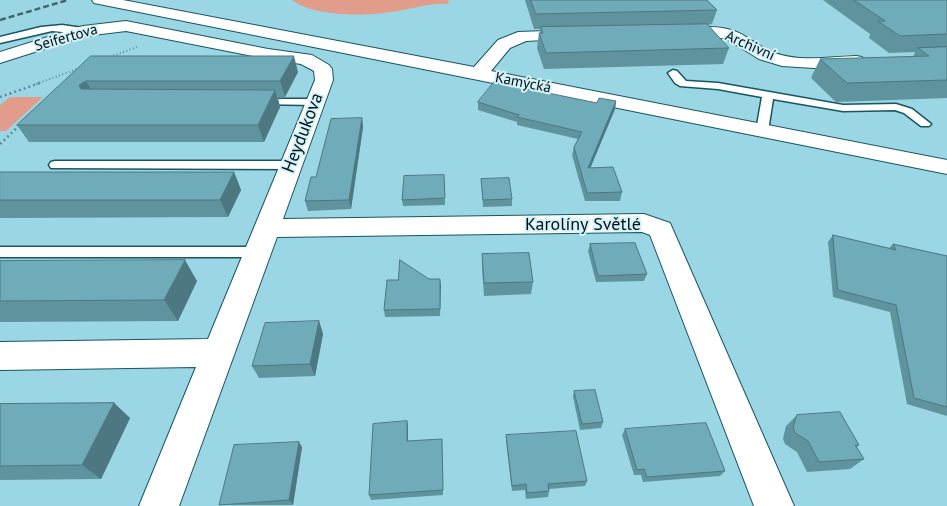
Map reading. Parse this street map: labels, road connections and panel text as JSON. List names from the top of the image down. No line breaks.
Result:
{"streets":{"street":["Seifertova","Archivní","Kamýcká","Heydukova","Karolíny Světlé"]},"crossings":[["Seifertova","Kamýcká"],["Seifertova","Heydukova"],["Kamýcká","Heydukova"],["Heydukova","Karolíny Světlé"]]}
